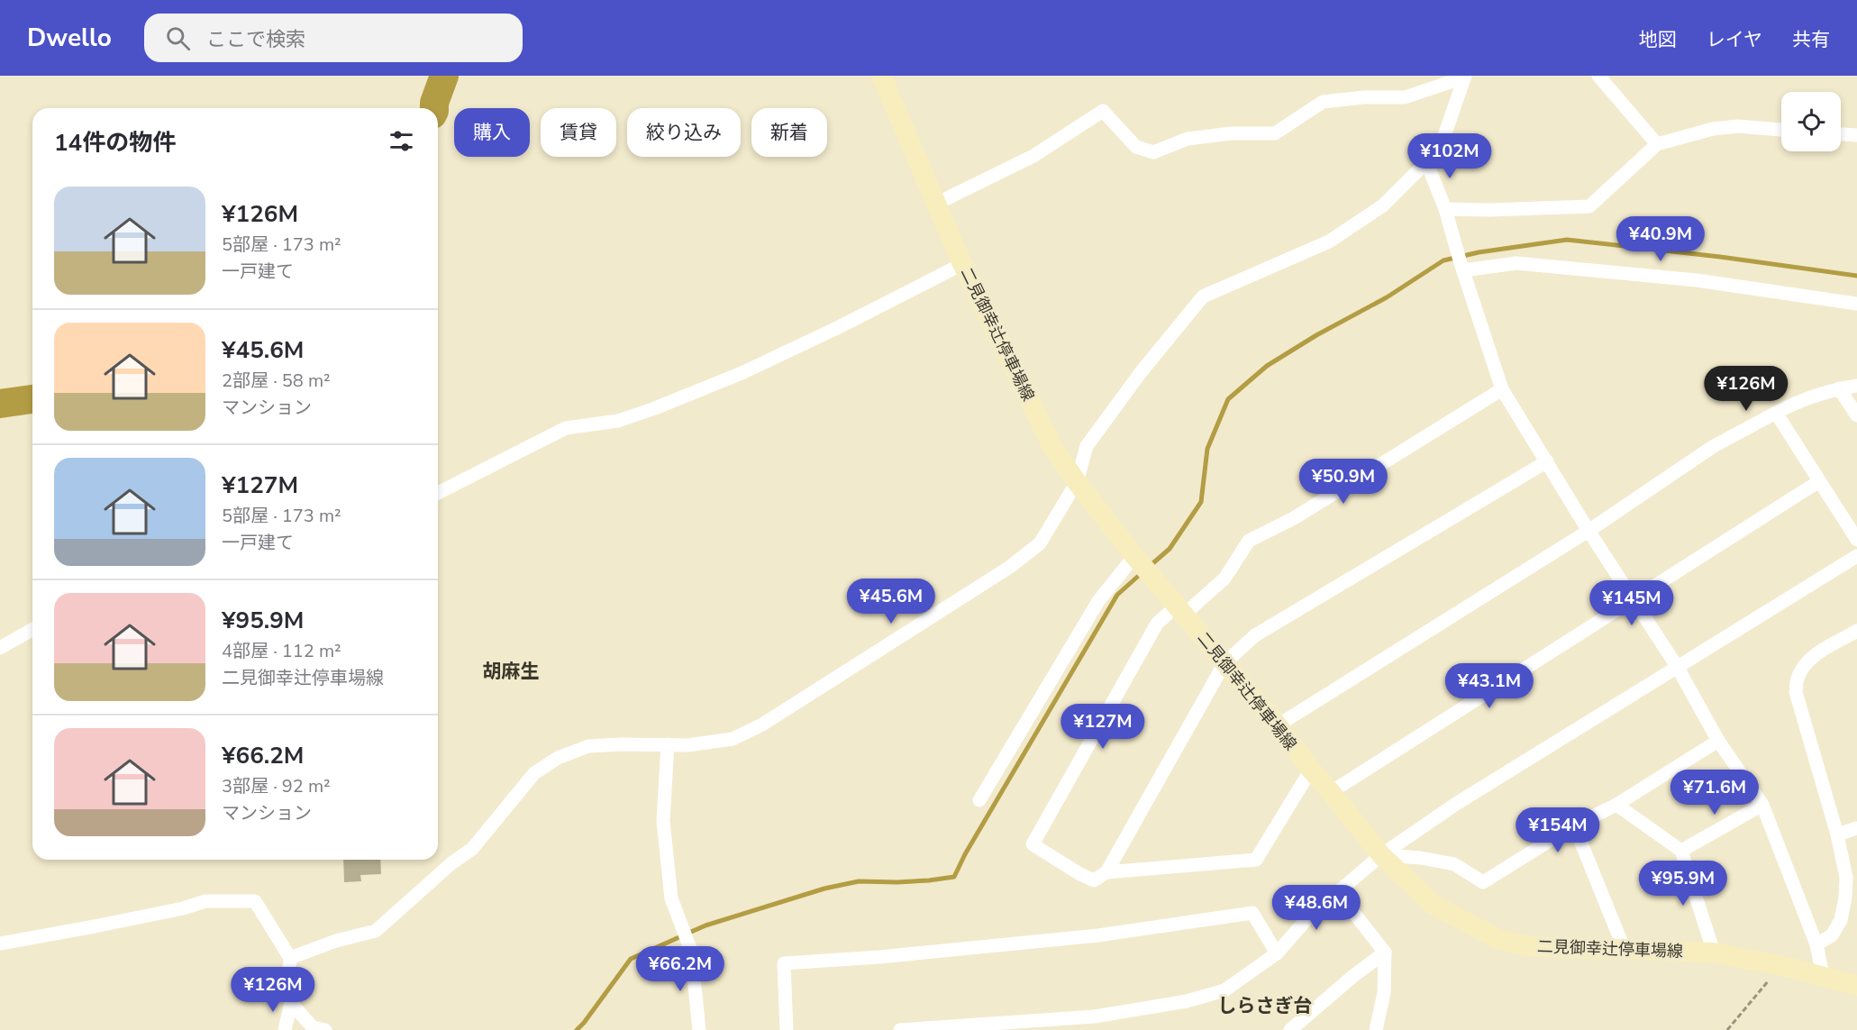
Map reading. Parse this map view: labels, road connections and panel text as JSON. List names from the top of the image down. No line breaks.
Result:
{"streets":{"main road":["二見御幸辻停車場線"]},"districts":["胡麻生","しらさぎ台"],"page":{"header":"Dwello","search":"ここで検索","nav":["地図","レイヤ","共有"],"chip":["購入","賃貸","絞り込み","新着"],"heading":"14件の物件","price":["¥102M","¥40.9M","¥126M","¥50.9M","¥45.6M","¥145M","¥43.1M","¥127M","¥71.6M","¥154M","¥95.9M","¥48.6M","¥66.2M","¥126M"],"list":[{"name":"¥126M","note":"5部屋 · 173 m² · 一戸建て"},{"name":"¥45.6M","note":"2部屋 · 58 m² · マンション"},{"name":"¥127M","note":"5部屋 · 173 m² · 一戸建て"},{"name":"¥95.9M","note":"4部屋 · 112 m² · 二見御幸辻停車場線"},{"name":"¥66.2M","note":"3部屋 · 92 m² · マンション"}]}}
